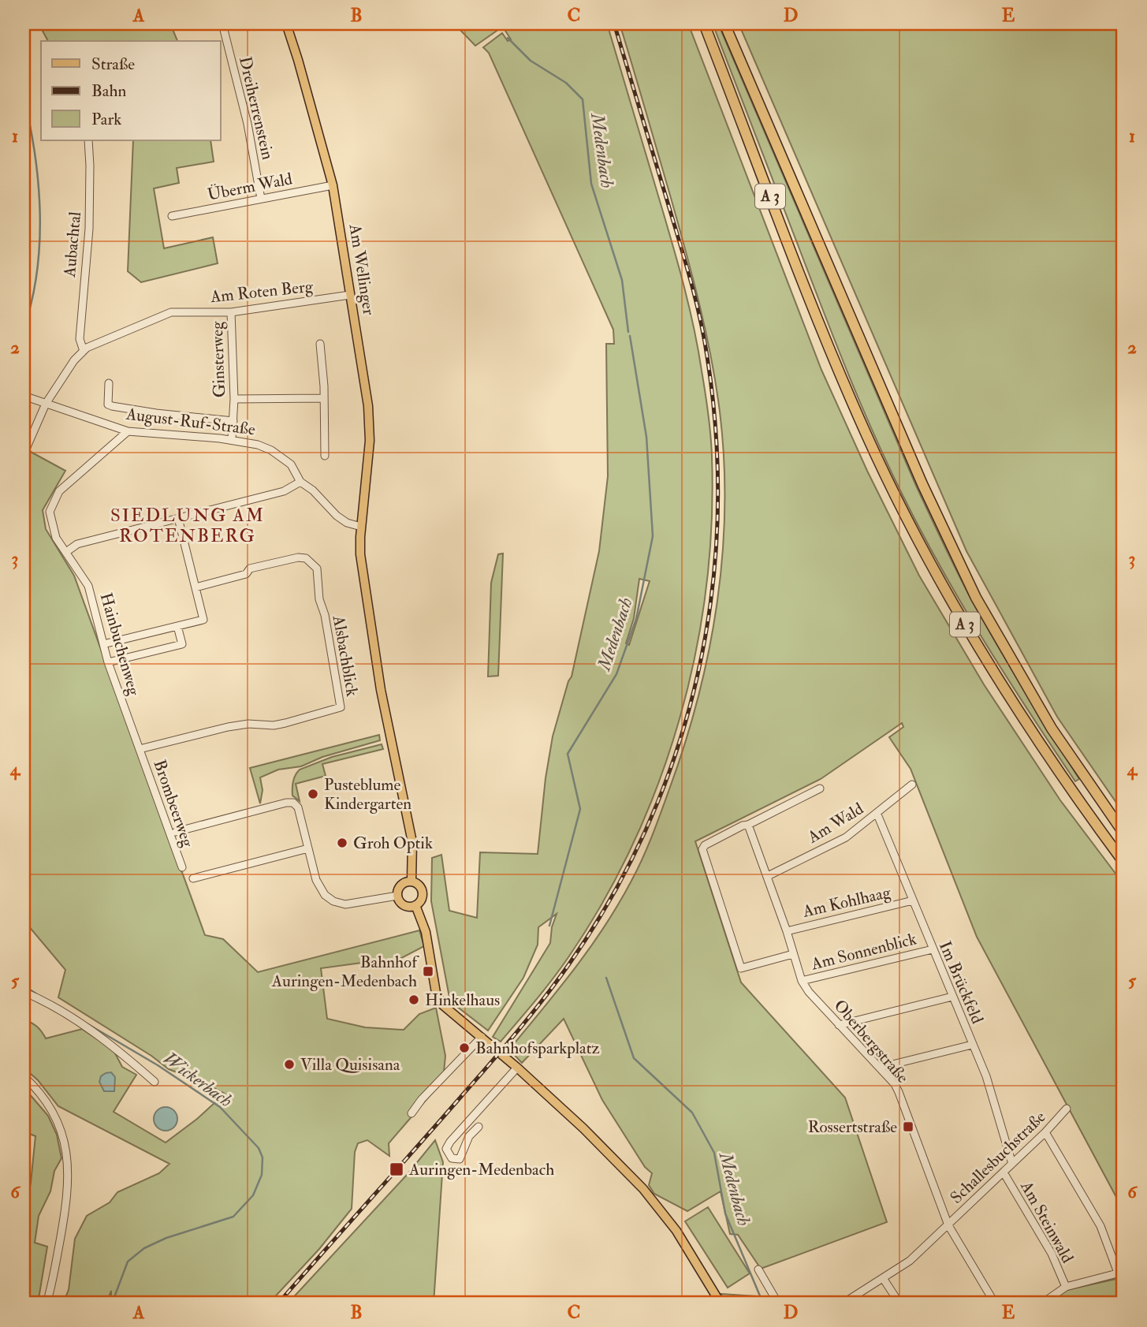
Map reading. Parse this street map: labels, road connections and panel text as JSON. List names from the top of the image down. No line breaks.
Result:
{"streets":{"highway":["A 3"],"main road":["Am Wellinger"],"street":["Dreiherrenstein","Überm Wald","Aubachtal","Am Roten Berg","Ginsterweg","August-Ruf-Straße","Hainbuchenweg","Alsbachblick","Brombeerweg","Am Wald","Am Kohlhaag","Am Sonnenblick","Im Brückfeld","Oberbergstraße","Schallesbuchstraße","Am Steinwald"]},"crossings":[["Dreiherrenstein","Überm Wald"],["Überm Wald","Am Wellinger"],["Aubachtal","Am Roten Berg"],["Am Wellinger","Am Roten Berg"],["Am Wellinger","August-Ruf-Straße"],["Am Roten Berg","Ginsterweg"],["Am Roten Berg","August-Ruf-Straße"],["Ginsterweg","August-Ruf-Straße"],["August-Ruf-Straße","Hainbuchenweg"],["Hainbuchenweg","Alsbachblick"],["Hainbuchenweg","Brombeerweg"],["Alsbachblick","Brombeerweg"],["Am Wald","Im Brückfeld"],["Am Wald","Oberbergstraße"],["Am Kohlhaag","Im Brückfeld"],["Am Kohlhaag","Oberbergstraße"],["Am Sonnenblick","Im Brückfeld"],["Am Sonnenblick","Oberbergstraße"],["Im Brückfeld","Schallesbuchstraße"],["Oberbergstraße","Schallesbuchstraße"],["Schallesbuchstraße","Am Steinwald"]],"districts":["SIEDLUNG AM ROTENBERG"],"water":["Medenbach","Wickerbach"],"places":{"other":["Pusteblume Kindergarten","Groh Optik","Hinkelhaus","Bahnhofsparkplatz","Villa Quisisana"],"transit":["Bahnhof Auringen-Medenbach","Rossertstraße","Auringen-Medenbach"]},"legend":["Straße","Bahn","Park"],"grid":{"columns":["A","B","C","D","E"],"rows":["1","2","3","4","5","6"]}}
